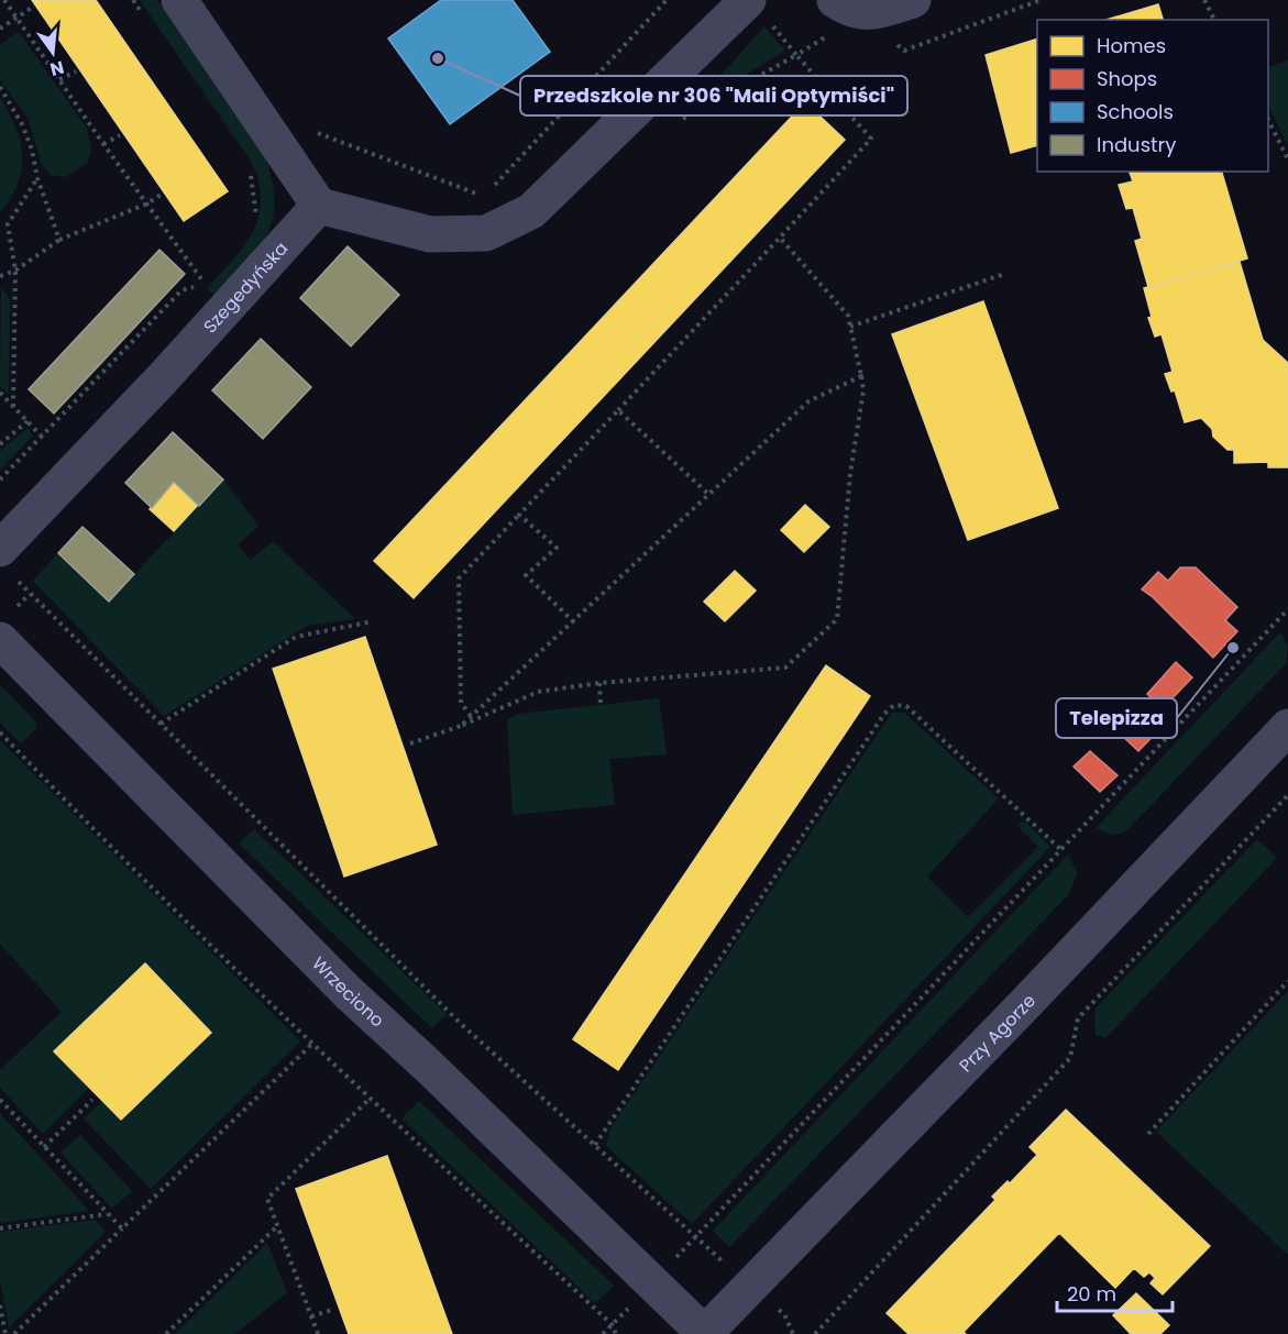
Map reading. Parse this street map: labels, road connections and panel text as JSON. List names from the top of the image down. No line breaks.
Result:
{"streets":{"street":["Szegedyńska","Wrzeciono","Przy Agorze"]},"crossings":[["Wrzeciono","Przy Agorze"]],"places":["Przedszkole nr 306 \"Mali Optymiści\"","Telepizza"],"legend":["Homes","Shops","Schools","Industry"],"scale_bar":"20 m","north":"bottom"}
